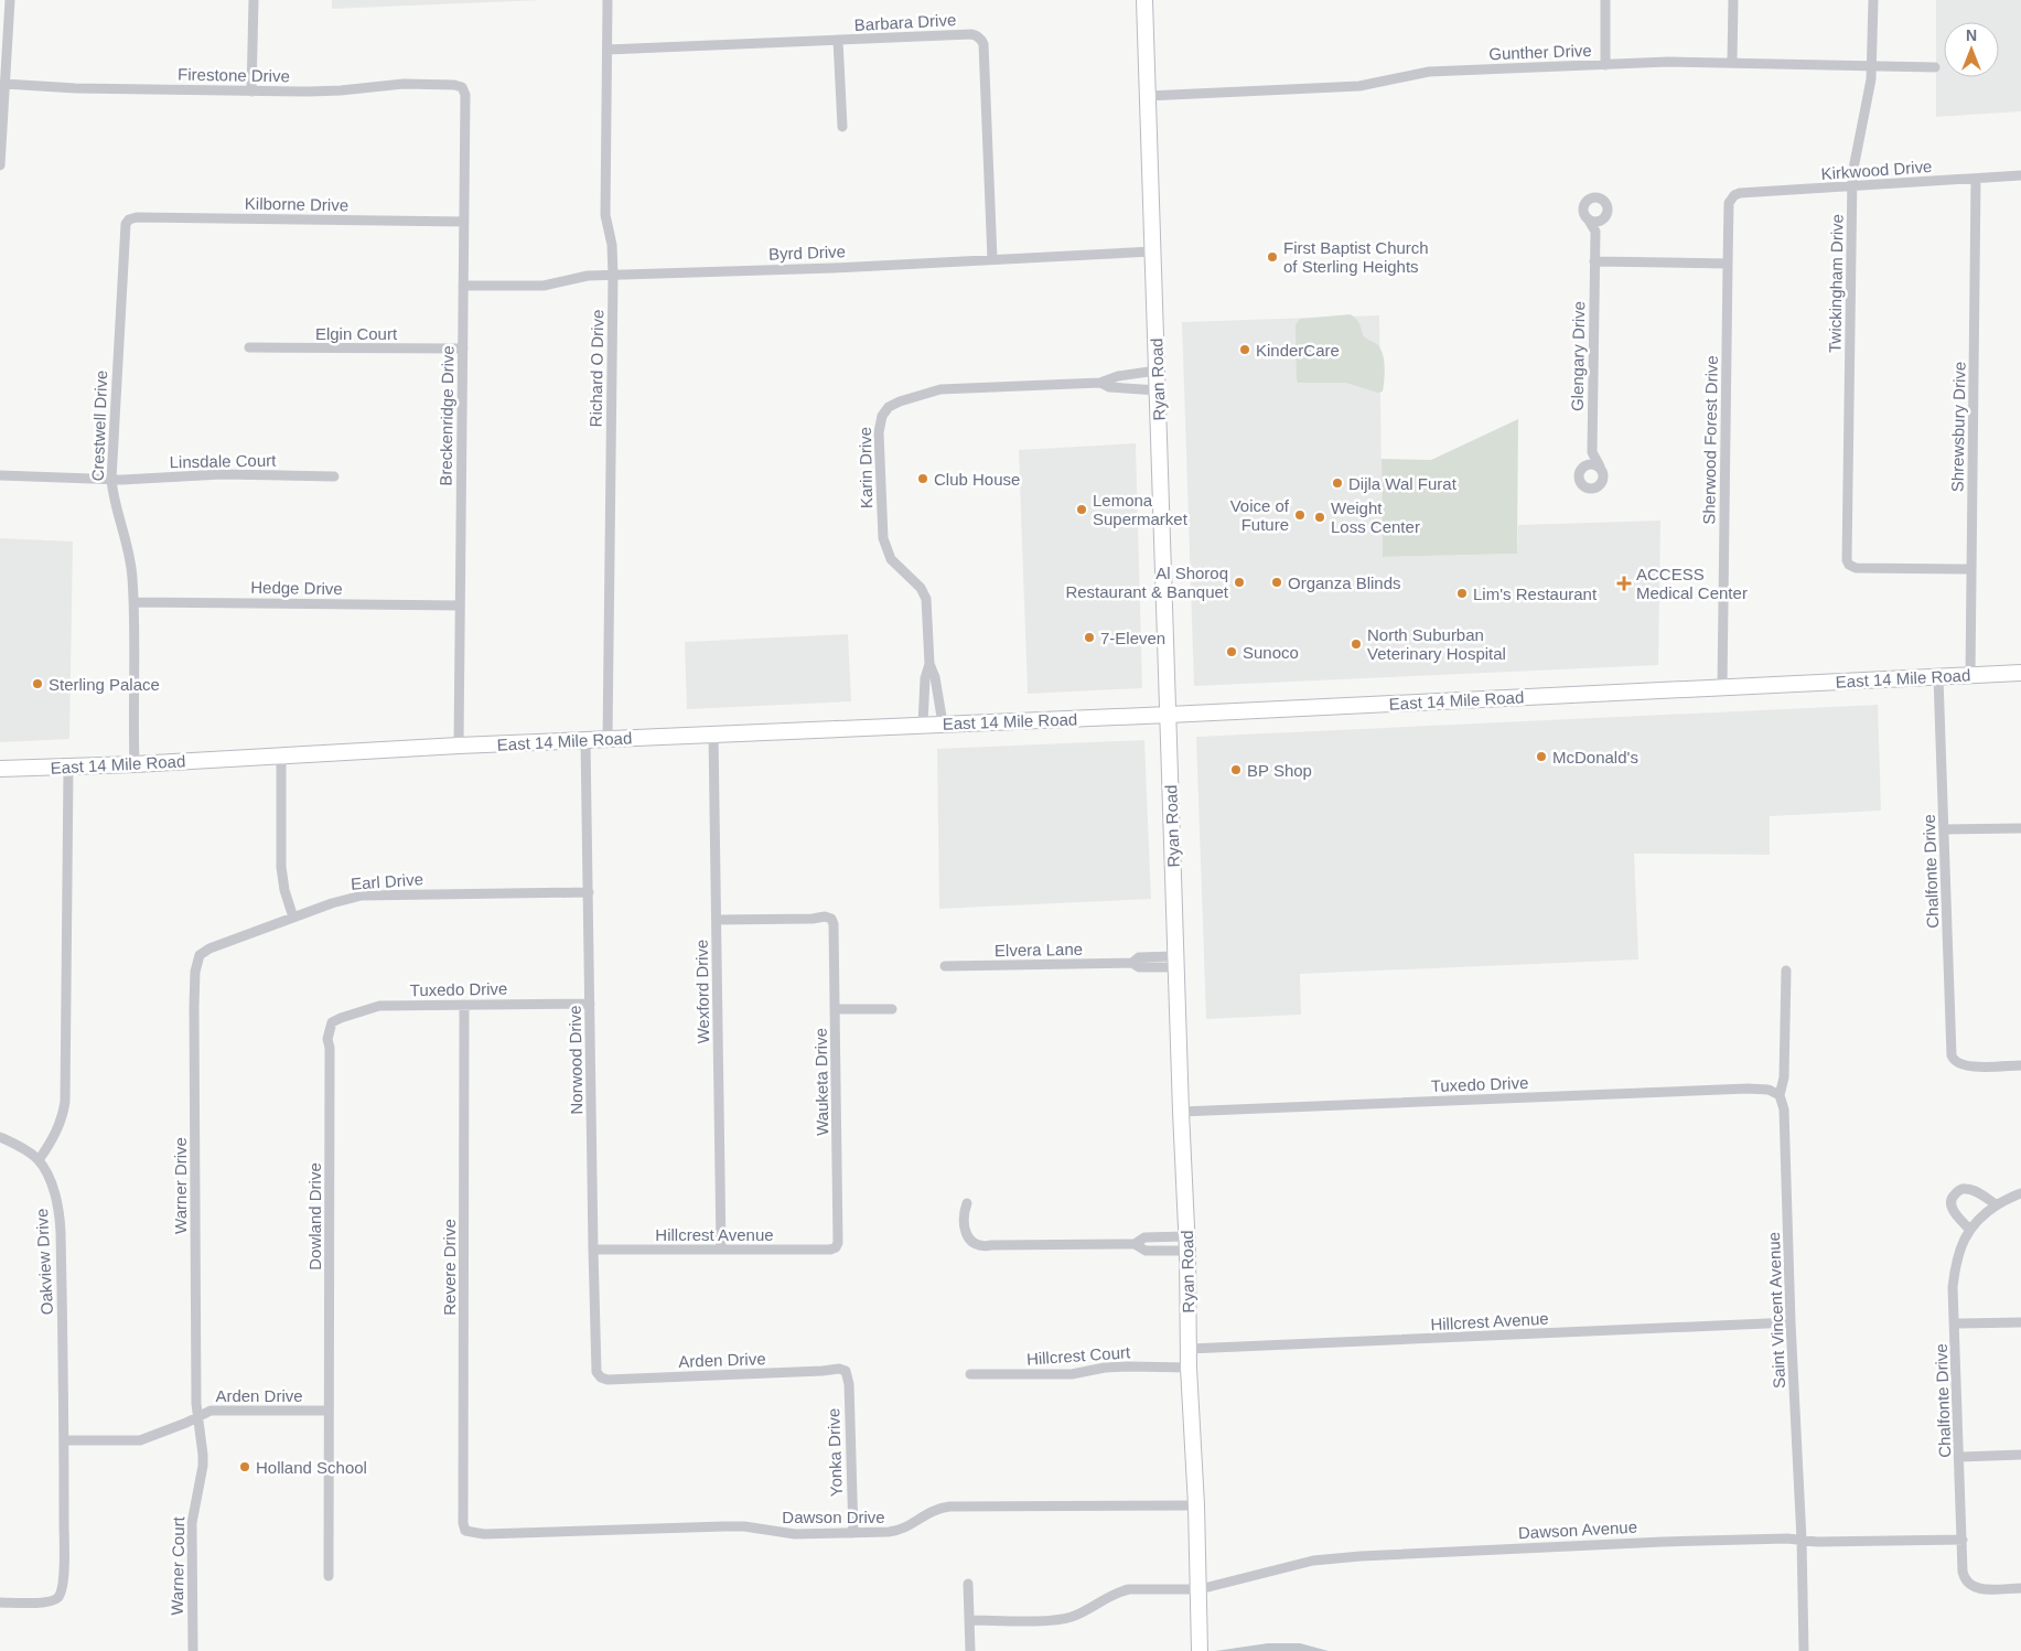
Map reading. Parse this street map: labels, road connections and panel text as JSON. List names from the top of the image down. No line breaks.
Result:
{"streets":{"main road":["Ryan Road","East 14 Mile Road"],"street":["Barbara Drive","Gunther Drive","Firestone Drive","Kirkwood Drive","Kilborne Drive","Byrd Drive","Twickingham Drive","Elgin Court","Glengary Drive","Richard O Drive","Breckenridge Drive","Crestwell Drive","Shrewsbury Drive","Sherwood Forest Drive","Linsdale Court","Karin Drive","Hedge Drive","Chalfonte Drive","Earl Drive","Elvera Lane","Tuxedo Drive","Wexford Drive","Norwood Drive","Wauketa Drive","Warner Drive","Dowland Drive","Hillcrest Avenue","Oakview Drive","Revere Drive","Saint Vincent Avenue","Hillcrest Court","Arden Drive","Yonka Drive","Dawson Drive","Dawson Avenue","Warner Court"]},"crossings":[["Barbara Drive","Byrd Drive"],["Barbara Drive","Richard O Drive"],["Gunther Drive","Twickingham Drive"],["Gunther Drive","Ryan Road"],["Firestone Drive","Breckenridge Drive"],["Kirkwood Drive","Twickingham Drive"],["Kirkwood Drive","Shrewsbury Drive"],["Kirkwood Drive","Sherwood Forest Drive"],["Kilborne Drive","Breckenridge Drive"],["Kilborne Drive","Crestwell Drive"],["Byrd Drive","Richard O Drive"],["Byrd Drive","Ryan Road"],["Byrd Drive","Breckenridge Drive"],["Twickingham Drive","Shrewsbury Drive"],["Elgin Court","Breckenridge Drive"],["Richard O Drive","East 14 Mile Road"],["Ryan Road","Karin Drive"],["Ryan Road","East 14 Mile Road"],["Ryan Road","Elvera Lane"],["Ryan Road","Tuxedo Drive"],["Ryan Road","Hillcrest Avenue"],["Ryan Road","Hillcrest Court"],["Ryan Road","Dawson Drive"],["Ryan Road","Dawson Avenue"],["Breckenridge Drive","Hedge Drive"],["Breckenridge Drive","East 14 Mile Road"],["Crestwell Drive","Linsdale Court"],["Crestwell Drive","Hedge Drive"],["Crestwell Drive","East 14 Mile Road"],["Shrewsbury Drive","East 14 Mile Road"],["Sherwood Forest Drive","East 14 Mile Road"],["Karin Drive","East 14 Mile Road"],["East 14 Mile Road","Chalfonte Drive"],["East 14 Mile Road","Wexford Drive"],["East 14 Mile Road","Norwood Drive"],["Chalfonte Drive","Dawson Avenue"],["Earl Drive","Norwood Drive"],["Earl Drive","Warner Drive"],["Tuxedo Drive","Norwood Drive"],["Tuxedo Drive","Dowland Drive"],["Tuxedo Drive","Revere Drive"],["Tuxedo Drive","Saint Vincent Avenue"],["Wexford Drive","Wauketa Drive"],["Wexford Drive","Hillcrest Avenue"],["Norwood Drive","Hillcrest Avenue"],["Norwood Drive","Arden Drive"],["Wauketa Drive","Hillcrest Avenue"],["Warner Drive","Arden Drive"],["Warner Drive","Warner Court"],["Dowland Drive","Arden Drive"],["Hillcrest Avenue","Saint Vincent Avenue"],["Oakview Drive","Arden Drive"],["Revere Drive","Dawson Drive"],["Saint Vincent Avenue","Dawson Avenue"],["Arden Drive","Yonka Drive"],["Arden Drive","Warner Court"],["Yonka Drive","Dawson Drive"]],"places":{"other":["First Baptist Church of Sterling Heights","KinderCare","Club House","Dijla Wal Furat","Lemona Supermarket","Voice of Future","Weight Loss Center","Al Shoroq Restaurant & Banquet","Organza Blinds","Lim's Restaurant","7-Eleven","North Suburban Veterinary Hospital","Sunoco","Sterling Palace","McDonald's","BP Shop","Holland School"],"health":["ACCESS Medical Center"]},"north":"top"}
